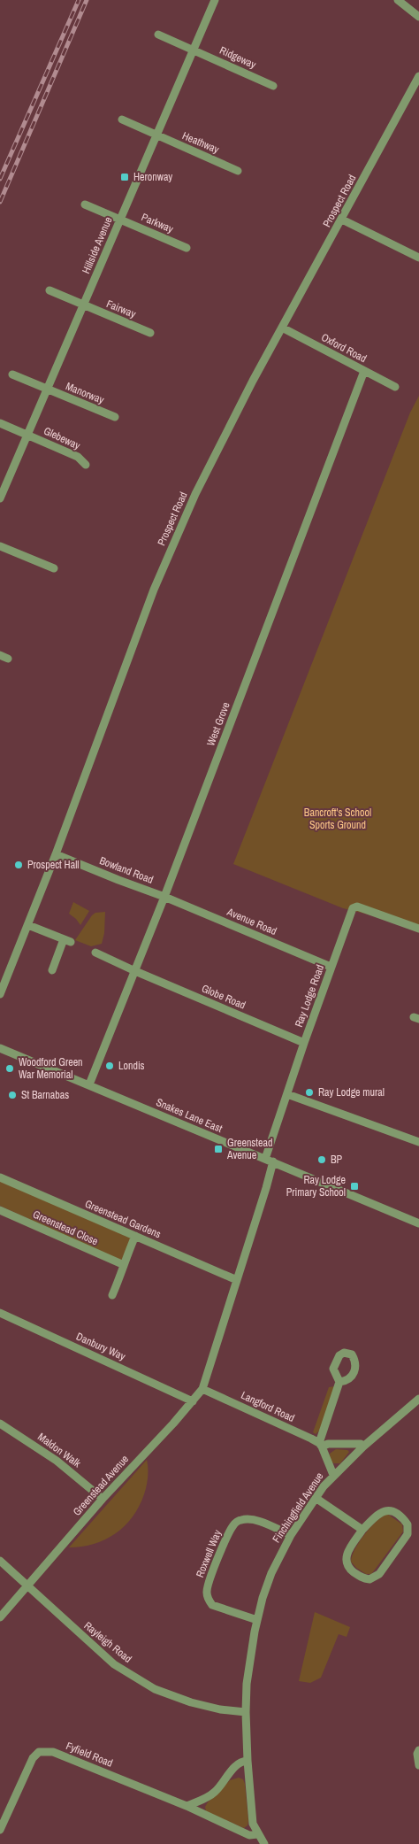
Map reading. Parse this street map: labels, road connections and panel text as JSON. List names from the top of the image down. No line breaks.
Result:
{"streets":{"street":["Ridgeway","Heathway","Prospect Road","Parkway","Hillside Avenue","Fairway","Oxford Road","Manorway","Glebeway","West Grove","Bowland Road","Avenue Road","Ray Lodge Road","Globe Road","Snakes Lane East","Greenstead Gardens","Greenstead Close","Danbury Way","Langford Road","Maldon Walk","Greenstead Avenue","Finchingfield Avenue","Roxwell Way","Rayleigh Road","Fyfield Road"]},"crossings":[["Ridgeway","Hillside Avenue"],["Heathway","Hillside Avenue"],["Prospect Road","Oxford Road"],["Prospect Road","Bowland Road"],["Parkway","Hillside Avenue"],["Hillside Avenue","Fairway"],["Hillside Avenue","Manorway"],["Hillside Avenue","Glebeway"],["Oxford Road","West Grove"],["West Grove","Bowland Road"],["West Grove","Avenue Road"],["West Grove","Globe Road"],["West Grove","Snakes Lane East"],["Bowland Road","Avenue Road"],["Avenue Road","Ray Lodge Road"],["Ray Lodge Road","Globe Road"],["Ray Lodge Road","Snakes Lane East"],["Ray Lodge Road","Greenstead Avenue"],["Snakes Lane East","Greenstead Avenue"],["Greenstead Gardens","Greenstead Avenue"],["Danbury Way","Greenstead Avenue"],["Langford Road","Greenstead Avenue"],["Maldon Walk","Greenstead Avenue"],["Greenstead Avenue","Rayleigh Road"],["Finchingfield Avenue","Roxwell Way"],["Finchingfield Avenue","Rayleigh Road"],["Finchingfield Avenue","Fyfield Road"]],"parks":["Bancroft's School Sports Ground"],"places":{"transit":["Heronway","Greenstead Avenue","Ray Lodge Primary School"],"other":["Prospect Hall","Londis","Woodford Green War Memorial","Ray Lodge mural","St Barnabas","BP"]}}
